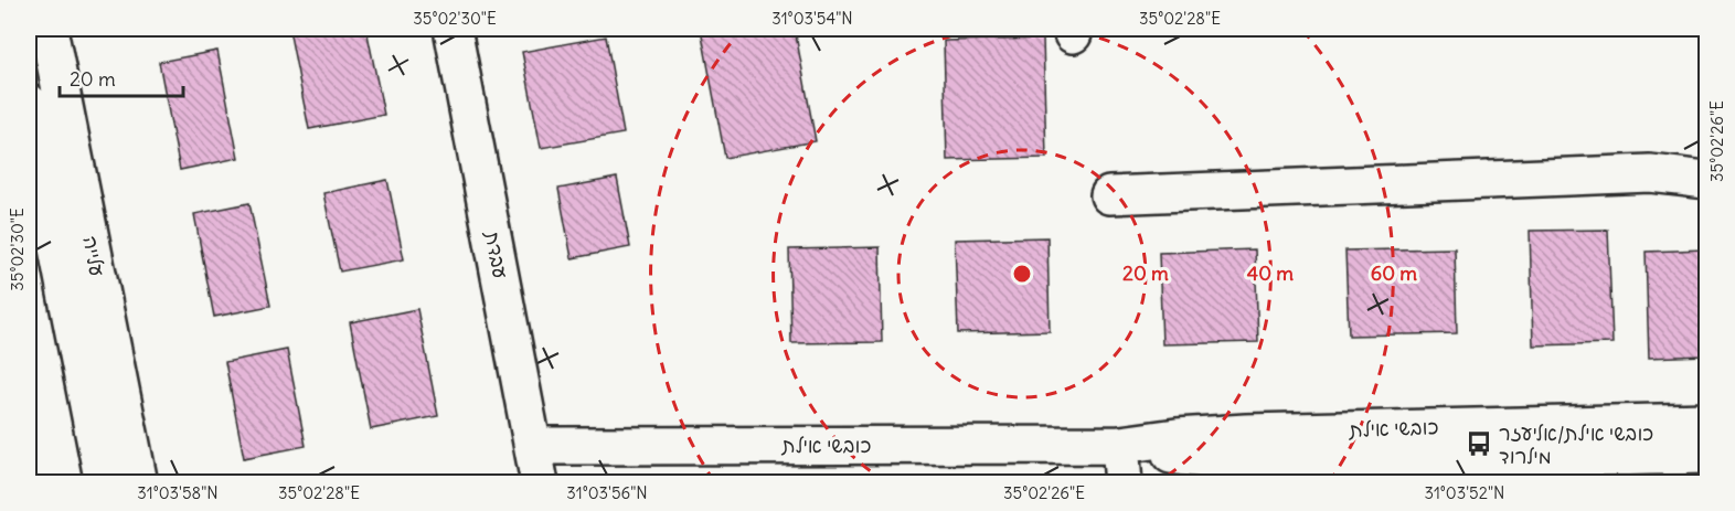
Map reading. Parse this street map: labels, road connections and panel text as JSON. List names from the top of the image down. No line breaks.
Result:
{"streets":{"street":["עבדת","עלייה","כובשי אילת"]},"crossings":[["עבדת","כובשי אילת"]],"places":{"bus stop":["כובשי אילת/אליעזר מילרוד"]},"scale_bar":"20 m","coordinates":["35°02'30\"E","31°03'54\"N","35°02'28\"E","35°02'26\"E","31°03'58\"N","31°03'56\"N","31°03'52\"N"],"rings":["20 m","40 m","60 m"]}
